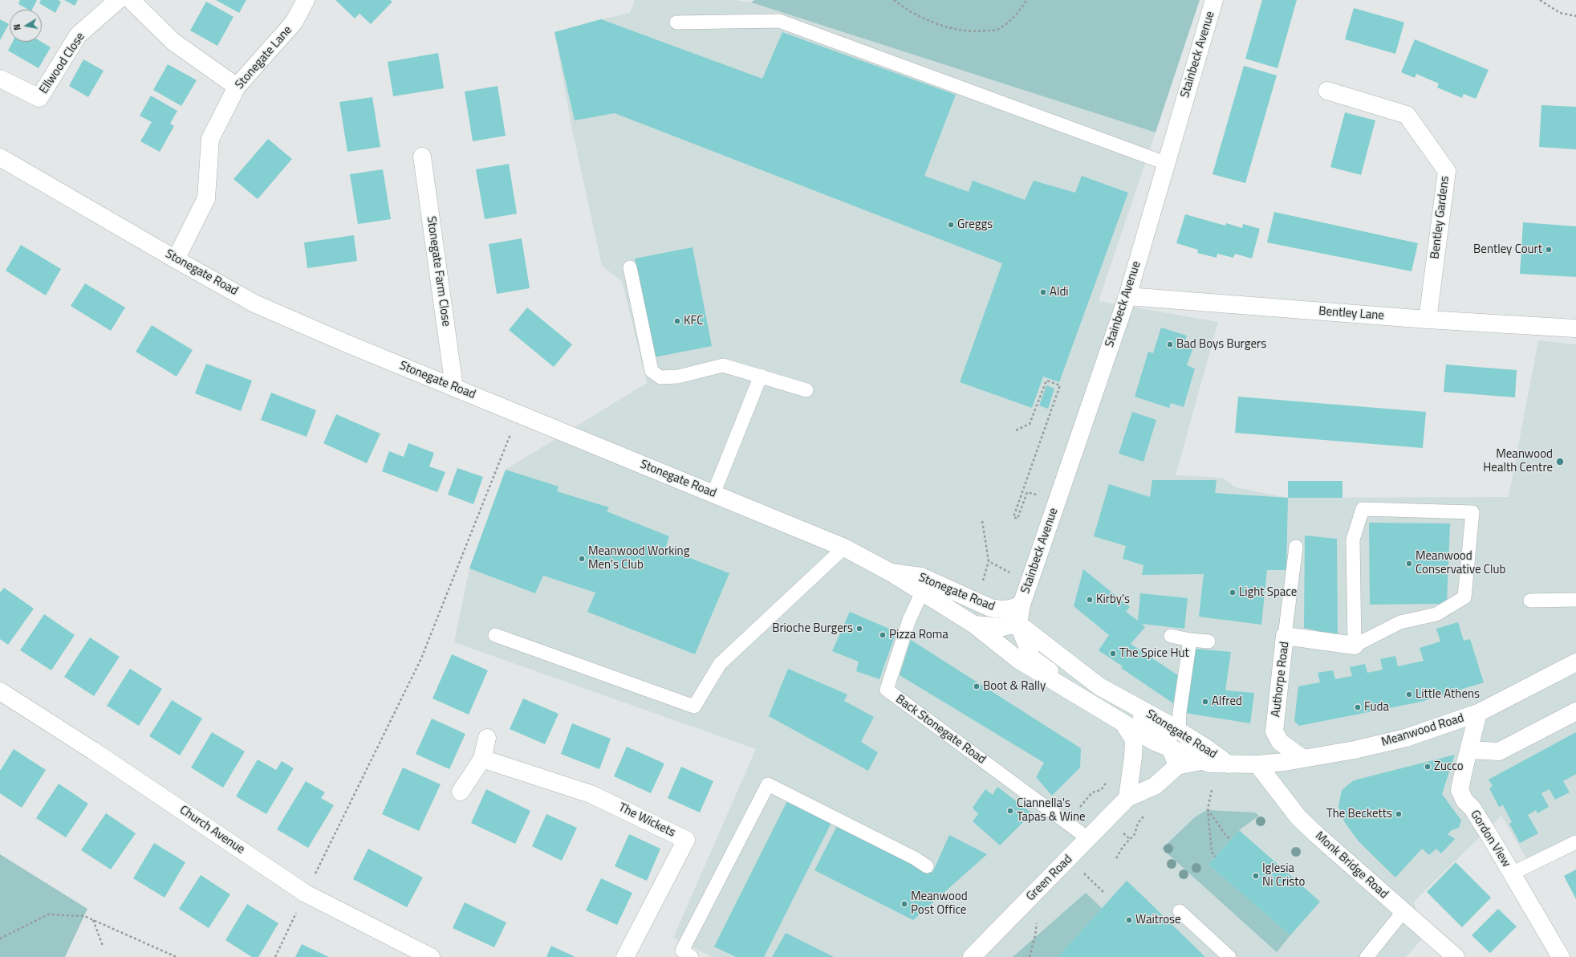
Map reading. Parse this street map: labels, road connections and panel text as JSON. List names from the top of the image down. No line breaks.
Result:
{"streets":{"street":["Stainbeck Avenue","Stonegate Lane","Ellwood Close","Bentley Gardens","Stonegate Farm Close","Stonegate Road","Bentley Lane","Authorpe Road","Meanwood Road","The Wickets","Church Avenue","Gordon View","Monk Bridge Road","Green Road"],"lane":["Back Stonegate Road"]},"crossings":[["Stainbeck Avenue","Stonegate Road"],["Stainbeck Avenue","Bentley Lane"],["Stonegate Lane","Stonegate Road"],["Bentley Gardens","Bentley Lane"],["Stonegate Farm Close","Stonegate Road"],["Stonegate Road","Back Stonegate Road"],["Stonegate Road","Meanwood Road"],["Stonegate Road","Monk Bridge Road"],["Stonegate Road","Green Road"],["Authorpe Road","Meanwood Road"],["Back Stonegate Road","Green Road"],["Meanwood Road","Gordon View"],["Meanwood Road","Monk Bridge Road"]],"places":["Greggs","Bentley Court","Aldi","KFC","Bad Boys Burgers","Meanwood Health Centre","Meanwood Working Men's Club","Meanwood Conservative Club","Light Space","Kirby's","Brioche Burgers","Pizza Roma","The Spice Hut","Boot & Rally","Little Athens","Alfred","Fuda","Zucco","Ciannella's Tapas & Wine","The Becketts","Iglesia Ni Cristo","Meanwood Post Office","Waitrose"],"north":"left"}
